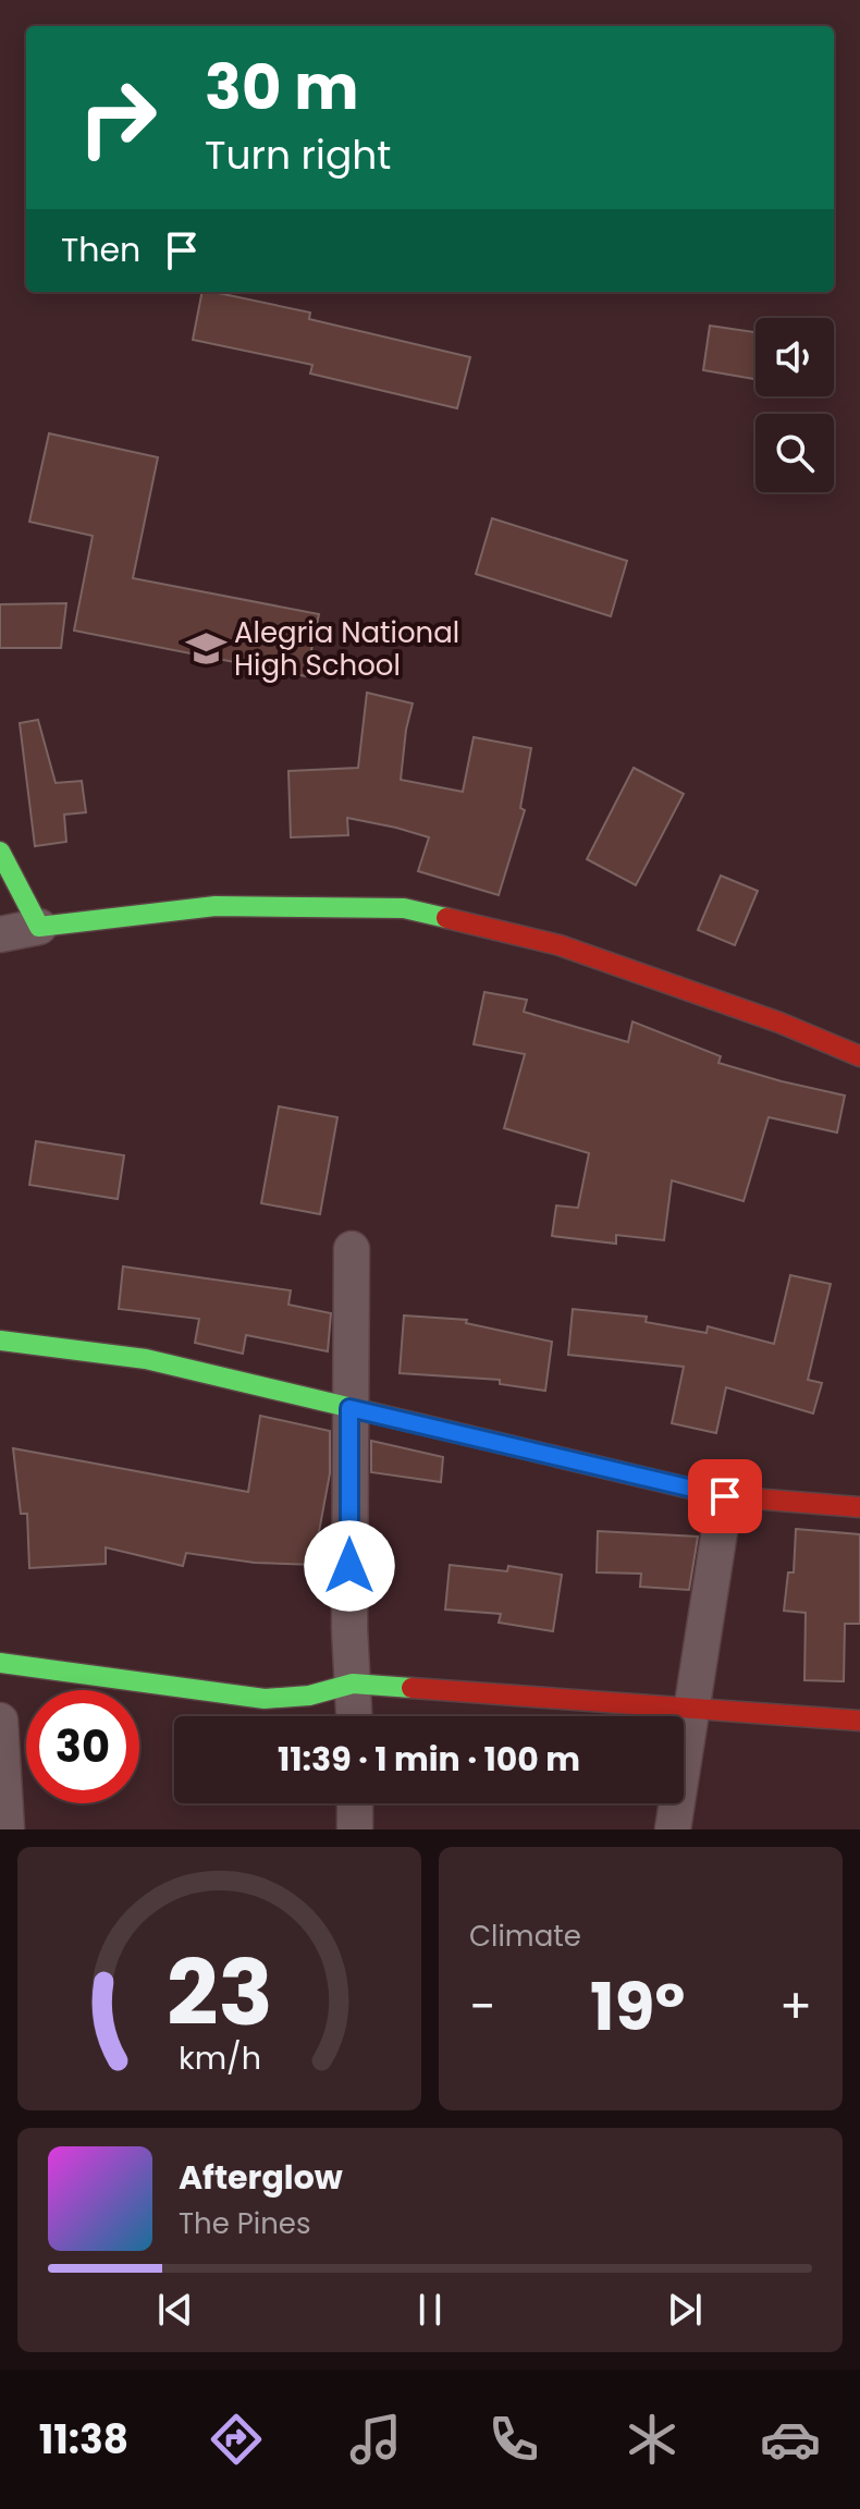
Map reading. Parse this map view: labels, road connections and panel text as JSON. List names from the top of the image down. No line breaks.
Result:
{"places":{"school or university":["Alegria National High School"]},"page":{"turn":["30 m","Turn right"],"then":"Then","limit":"30","trip":"11:39 · 1 min · 100 m","tile":"Climate","heat":["−","19°","+"],"song":["Afterglow","The Pines"],"tabs":"11:38","gauge":["23","km/h"]}}
